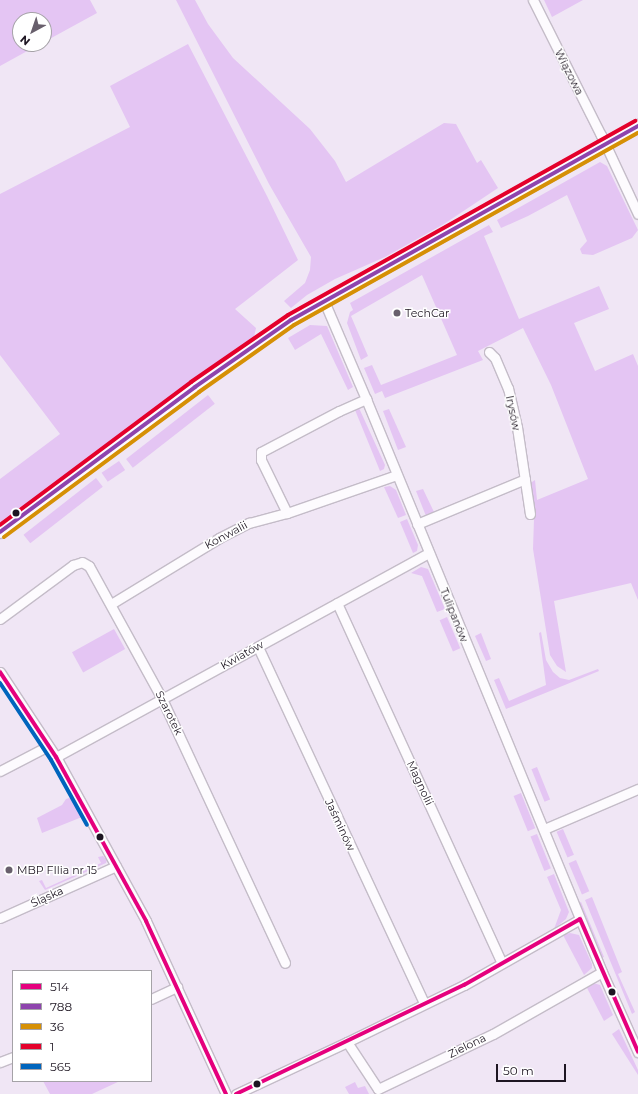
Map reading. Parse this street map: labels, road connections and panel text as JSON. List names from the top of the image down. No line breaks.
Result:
{"streets":{"street":["Wiązowa","Irysów","Konwalii","Tulipanów","Kwiatów","Szarotek","Magnolii","Jaśminów","Śląska","Zielona"]},"crossings":[["Konwalii","Tulipanów"],["Konwalii","Szarotek"],["Tulipanów","Kwiatów"],["Tulipanów","Zielona"],["Kwiatów","Szarotek"],["Kwiatów","Magnolii"],["Kwiatów","Jaśminów"]],"places":["TechCar","MBP FIlia nr 15"],"lines":["transit line 1","transit line 788","transit line 36","transit line 514","transit line 565"],"legend":["514","788","36","1","565"],"scale_bar":"50 m","north":"bottom left"}
